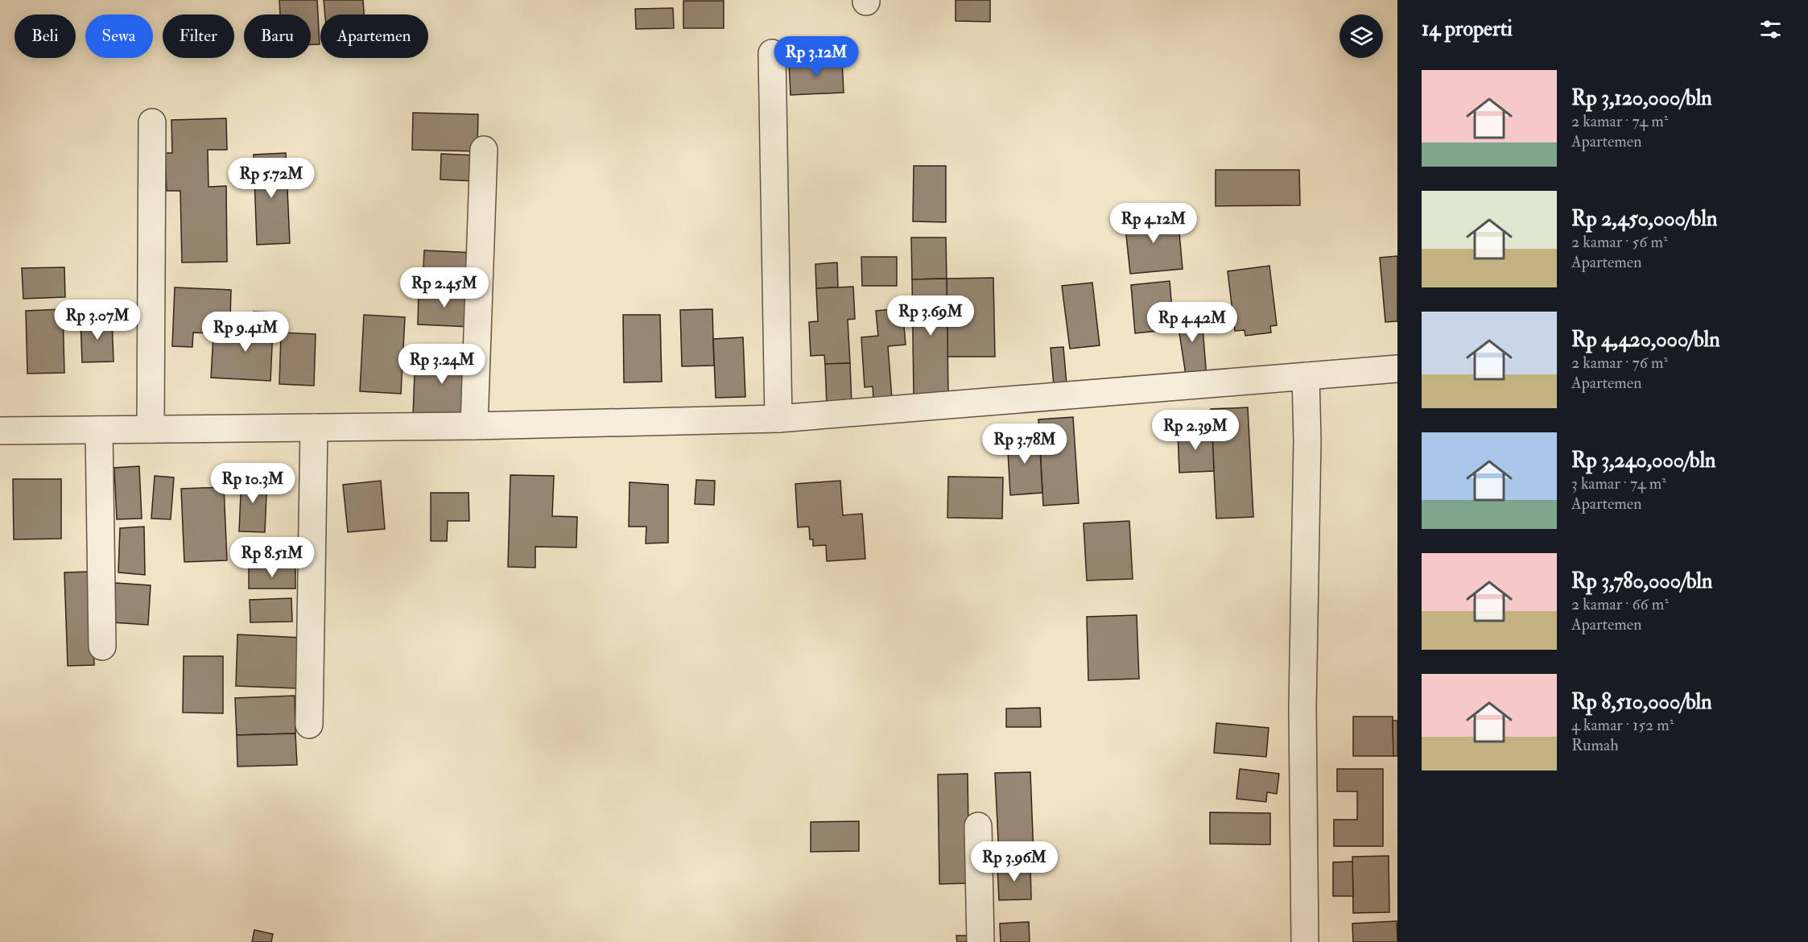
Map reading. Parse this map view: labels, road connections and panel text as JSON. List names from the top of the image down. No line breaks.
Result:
{"page":{"heading":"14 properti","chip":["Beli","Sewa","Filter","Baru","Apartemen"],"price":["Rp 3.12M","Rp 5.72M","Rp 4.12M","Rp 2.45M","Rp 3.69M","Rp 3.07M","Rp 4.42M","Rp 9.41M","Rp 3.24M","Rp 2.39M","Rp 3.78M","Rp 10.3M","Rp 8.51M","Rp 3.96M"],"list":[{"name":"Rp 3,120,000/bln","note":"2 kamar · 74 m² · Apartemen"},{"name":"Rp 2,450,000/bln","note":"2 kamar · 56 m² · Apartemen"},{"name":"Rp 4,420,000/bln","note":"2 kamar · 76 m² · Apartemen"},{"name":"Rp 3,240,000/bln","note":"3 kamar · 74 m² · Apartemen"},{"name":"Rp 3,780,000/bln","note":"2 kamar · 66 m² · Apartemen"},{"name":"Rp 8,510,000/bln","note":"4 kamar · 152 m² · Rumah"}]}}
